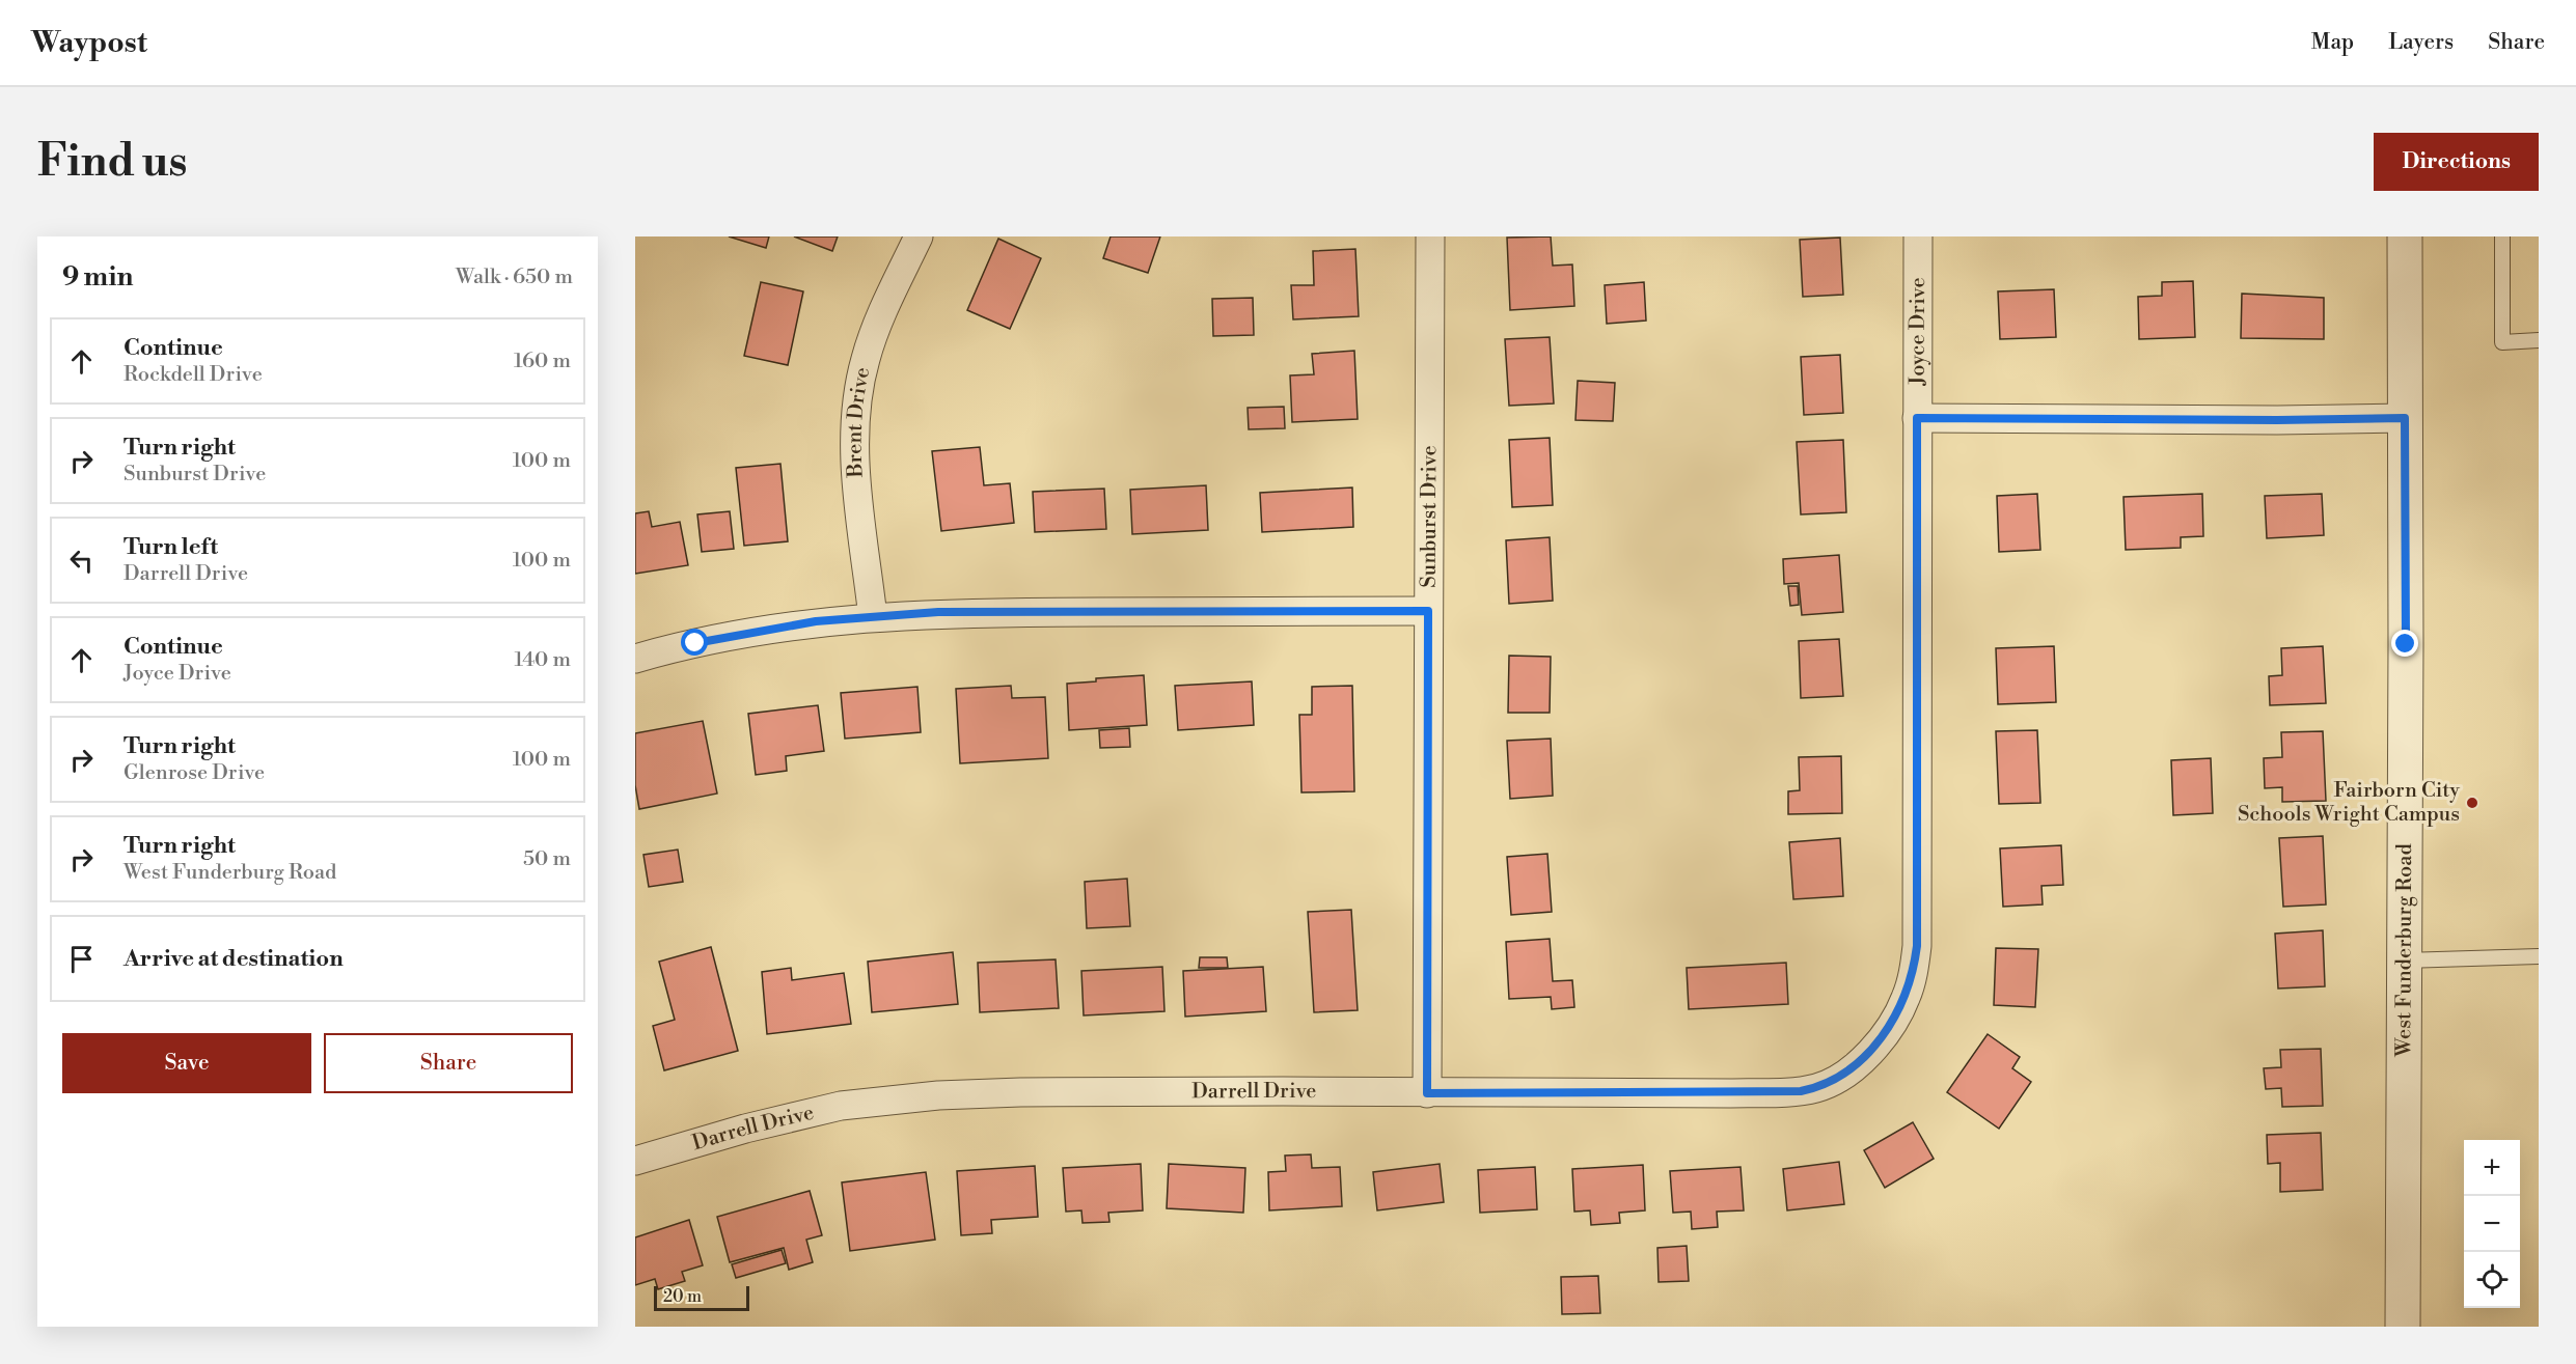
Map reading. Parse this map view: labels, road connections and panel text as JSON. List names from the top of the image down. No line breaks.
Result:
{"streets":{"street":["Joyce Drive","Brent Drive","Sunburst Drive","West Funderburg Road","Darrell Drive"]},"crossings":[["Joyce Drive","Darrell Drive"],["Sunburst Drive","Darrell Drive"]],"places":["Fairborn City Schools Wright Campus"],"scale_bar":"20 m","page":{"header":"Waypost","nav":["Map","Layers","Share"],"buttons":["Directions",["Save","Share"]],"title":"Find us","heading":["9 min","Walk · 650 m"],"list":[["Continue","Rockdell Drive","160 m"],["Turn right","Sunburst Drive","100 m"],["Turn left","Darrell Drive","100 m"],["Continue","Joyce Drive","140 m"],["Turn right","Glenrose Drive","100 m"],["Turn right","West Funderburg Road","50 m"],"Arrive at destination"],"map_buttons":["+","−"],"scale":"20 m"}}
